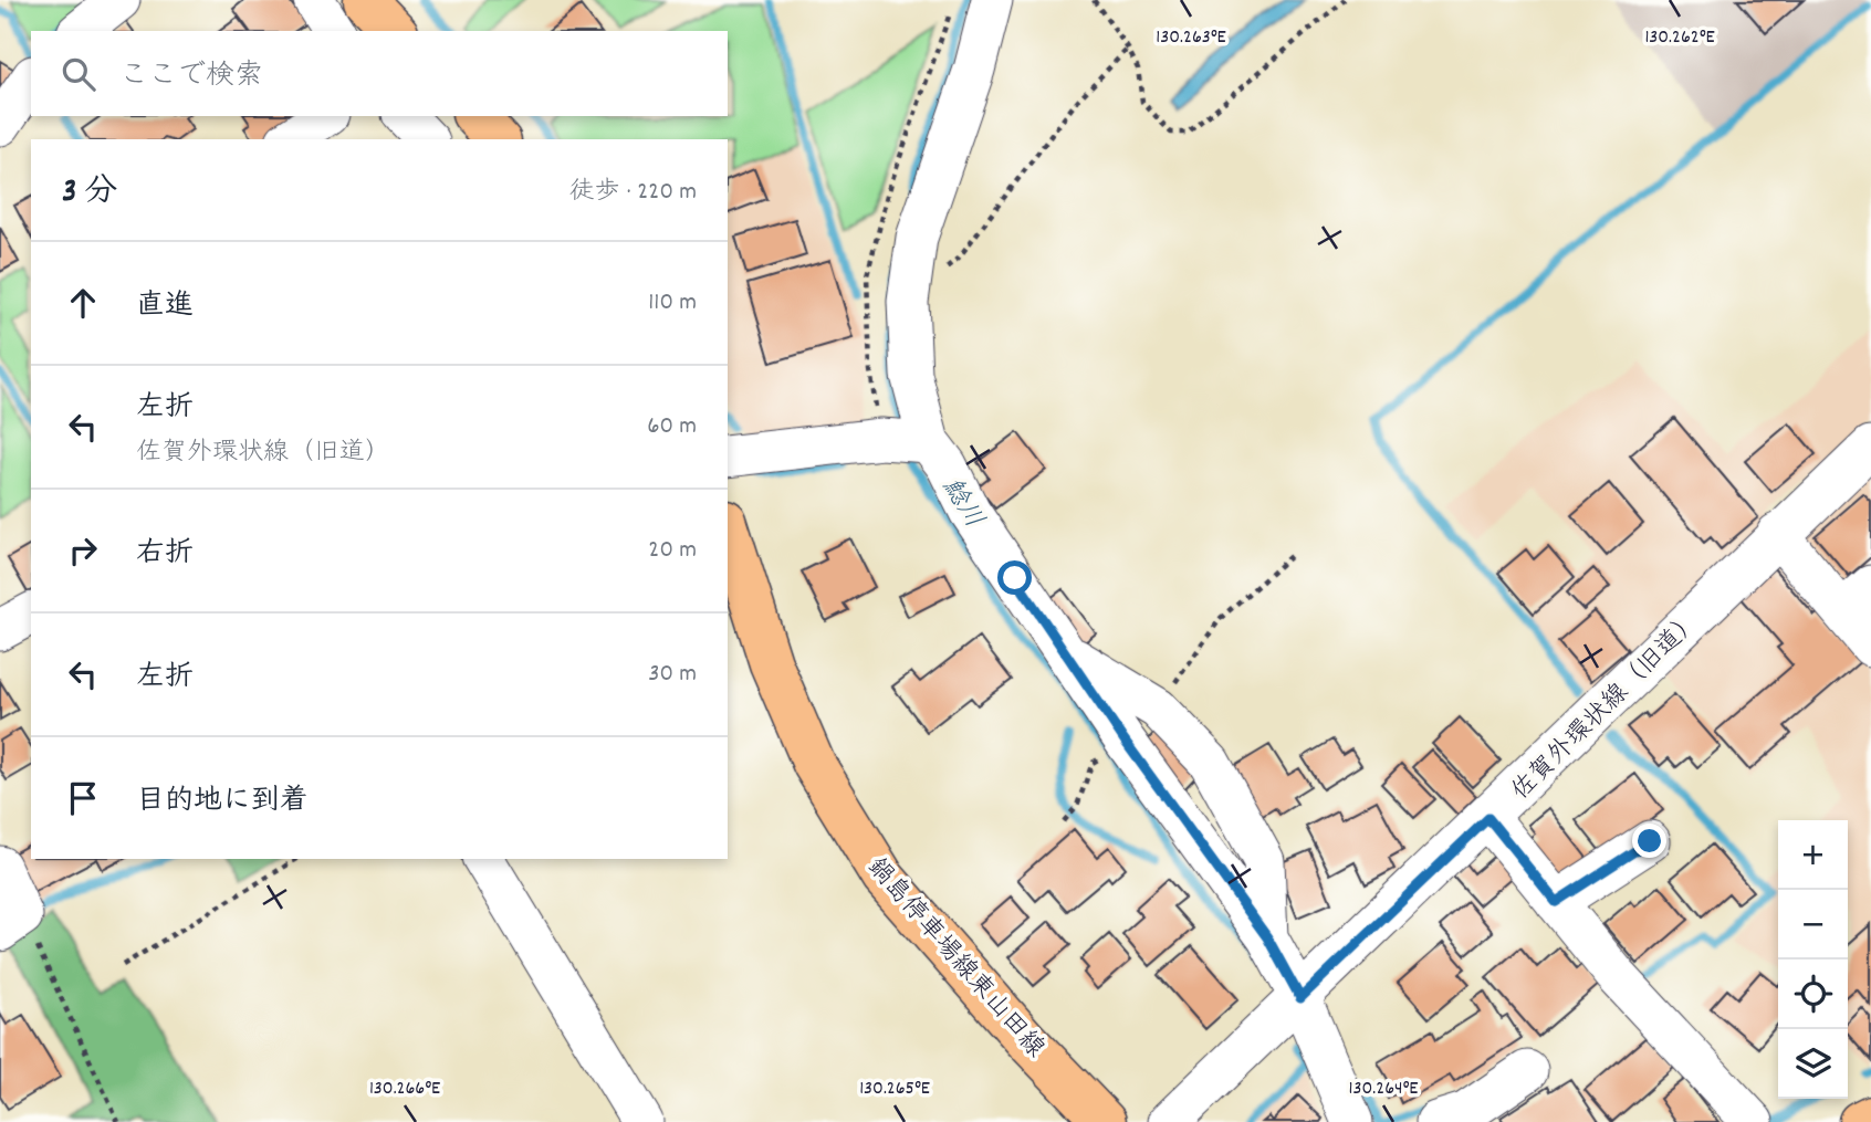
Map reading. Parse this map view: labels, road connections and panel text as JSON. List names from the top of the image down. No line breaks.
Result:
{"streets":{"main road":["鍋島停車場線東山田線"],"street":["佐賀外環状線（旧道）"]},"water":["鯰川"],"page":{"search":"ここで検索","heading":["3 分","徒歩 · 220 m"],"list":[["直進","110 m"],["左折","佐賀外環状線（旧道）","60 m"],["右折","20 m"],["左折","30 m"],"目的地に到着"],"map_buttons":["+","−"]},"coordinates":["130.263°E","130.262°E","130.266°E","130.265°E","130.264°E"]}
